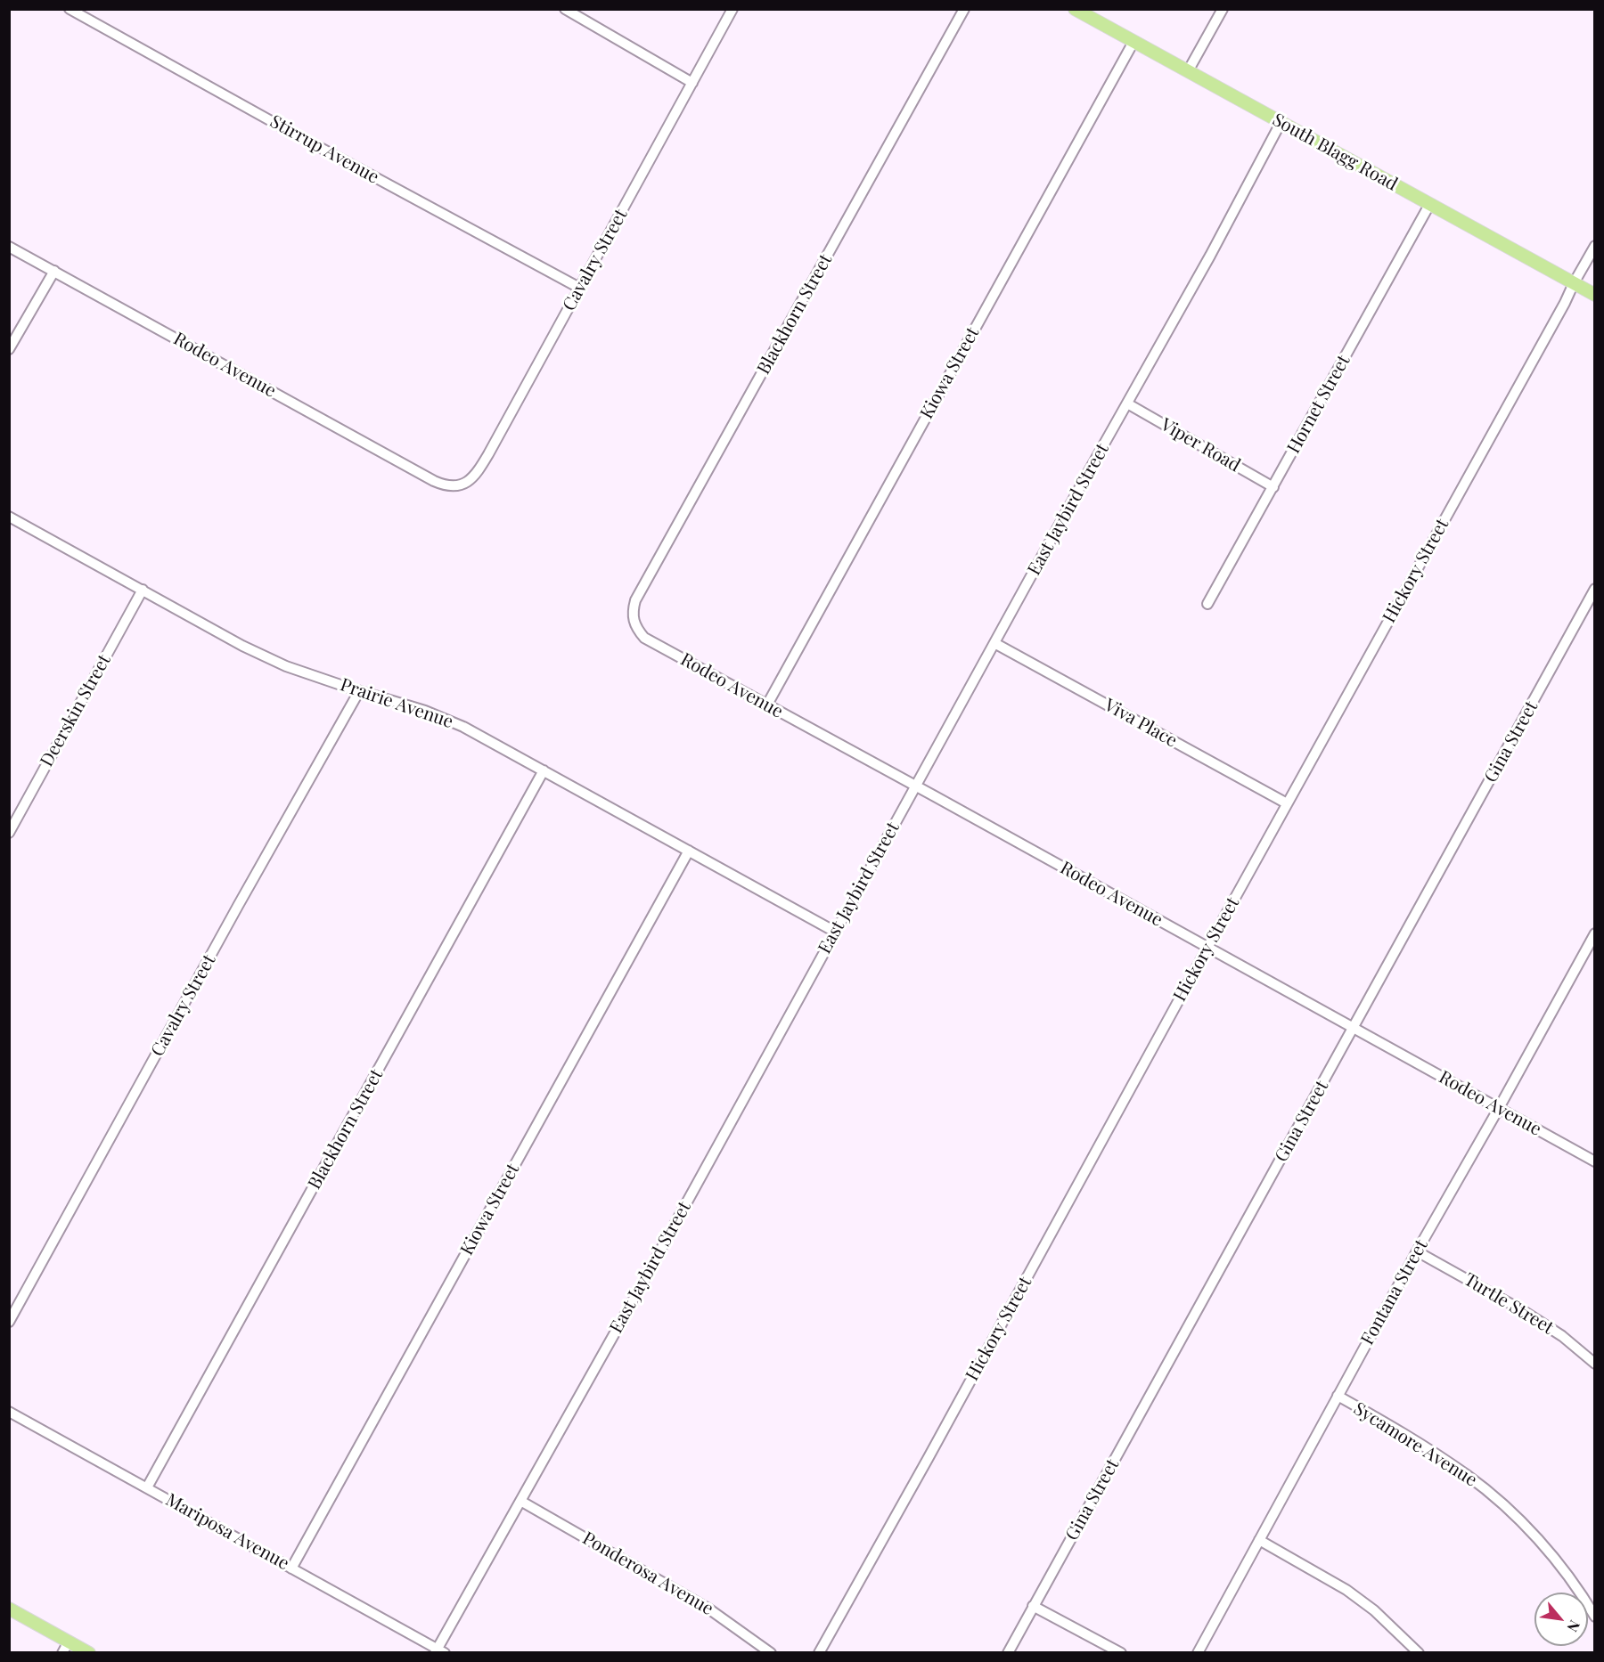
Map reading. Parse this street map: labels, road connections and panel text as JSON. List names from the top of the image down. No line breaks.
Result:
{"streets":{"main road":["South Blagg Road"],"street":["Stirrup Avenue","Cavalry Street","Blackhorn Street","Rodeo Avenue","Kiowa Street","Hornet Street","Viper Road","East Jaybird Street","Hickory Street","Prairie Avenue","Deerskin Street","Viva Place","Gina Street","Fontana Street","Turtle Street","Sycamore Avenue","Mariposa Avenue","Ponderosa Avenue"]},"crossings":[["Stirrup Avenue","Cavalry Street"],["South Blagg Road","Kiowa Street"],["South Blagg Road","Hornet Street"],["South Blagg Road","East Jaybird Street"],["South Blagg Road","Hickory Street"],["Cavalry Street","Rodeo Avenue"],["Cavalry Street","Prairie Avenue"],["Blackhorn Street","Rodeo Avenue"],["Blackhorn Street","Prairie Avenue"],["Blackhorn Street","Mariposa Avenue"],["Rodeo Avenue","Kiowa Street"],["Rodeo Avenue","East Jaybird Street"],["Rodeo Avenue","Hickory Street"],["Rodeo Avenue","Gina Street"],["Rodeo Avenue","Fontana Street"],["Kiowa Street","Prairie Avenue"],["Kiowa Street","Mariposa Avenue"],["Hornet Street","Viper Road"],["Viper Road","East Jaybird Street"],["East Jaybird Street","Prairie Avenue"],["East Jaybird Street","Viva Place"],["East Jaybird Street","Mariposa Avenue"],["East Jaybird Street","Ponderosa Avenue"],["Hickory Street","Viva Place"],["Prairie Avenue","Deerskin Street"],["Fontana Street","Turtle Street"],["Fontana Street","Sycamore Avenue"]],"north":"bottom right"}
